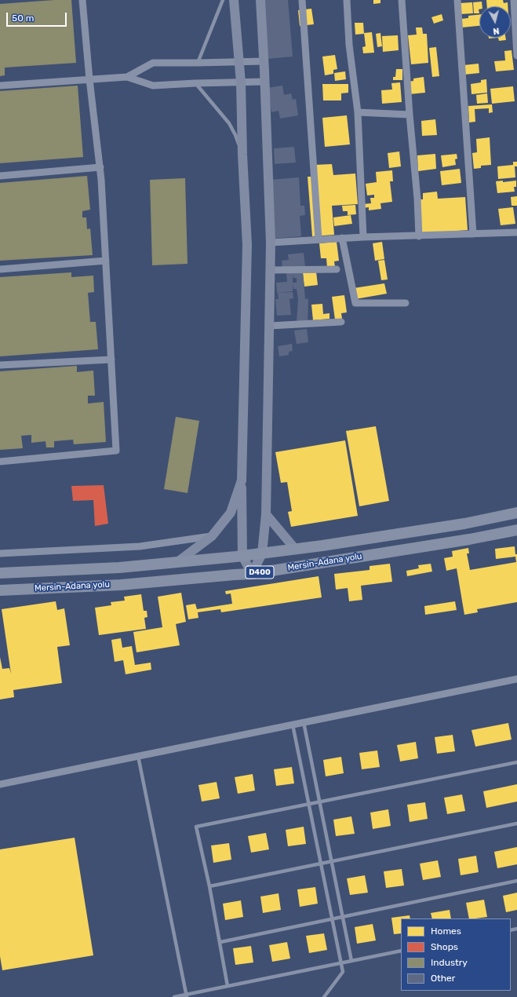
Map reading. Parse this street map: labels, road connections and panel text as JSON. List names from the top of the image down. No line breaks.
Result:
{"streets":{"highway":["Mersin-Adana yolu","D400"]},"legend":["Homes","Shops","Industry","Other"],"scale_bar":"50 m","north":"bottom"}
